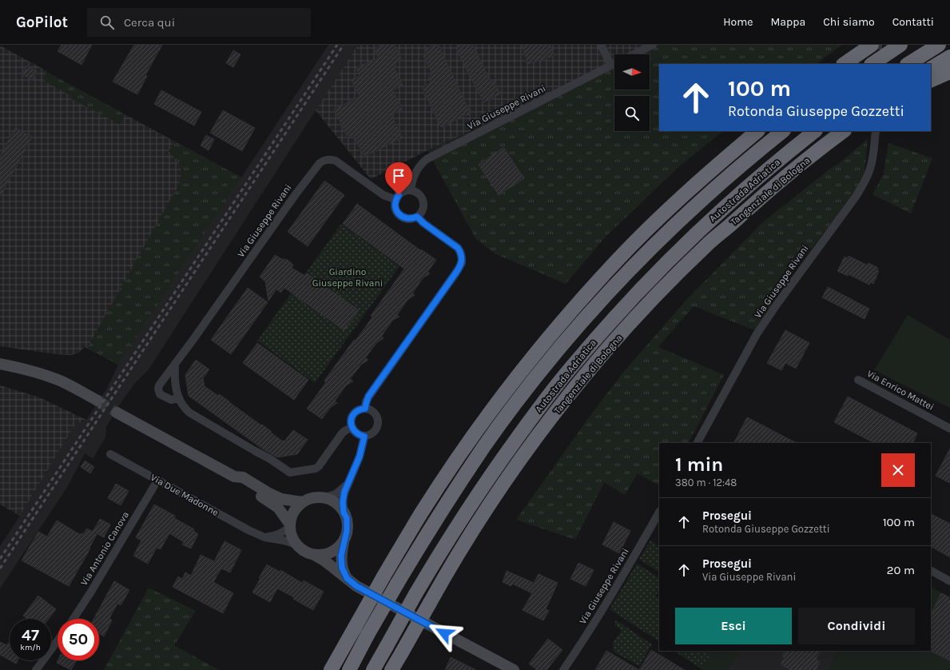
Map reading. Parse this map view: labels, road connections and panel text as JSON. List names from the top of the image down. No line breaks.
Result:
{"streets":{"highway":["Autostrada Adriatica","Tangenziale di Bologna"],"street":["Via Giuseppe Rivani","Via Enrico Mattei","Via Due Madonne","Via Antonio Canova"]},"crossings":[["Via Due Madonne","Via Antonio Canova"]],"parks":["Giardino Giuseppe Rivani"],"north":"right","page":{"header":"GoPilot","search":"Cerca qui","nav":["Home","Mappa","Chi siamo","Contatti"],"turn":["100 m","Rotonda Giuseppe Gozzetti"],"heading":["1 min","380 m · 12:48"],"list":[{"name":"Prosegui","note":"Rotonda Giuseppe Gozzetti","value":"100 m"},{"name":"Prosegui","note":"Via Giuseppe Rivani","value":"20 m"}],"buttons":["Esci","Condividi"],"speed":"47 km/h","limit":"50"}}
